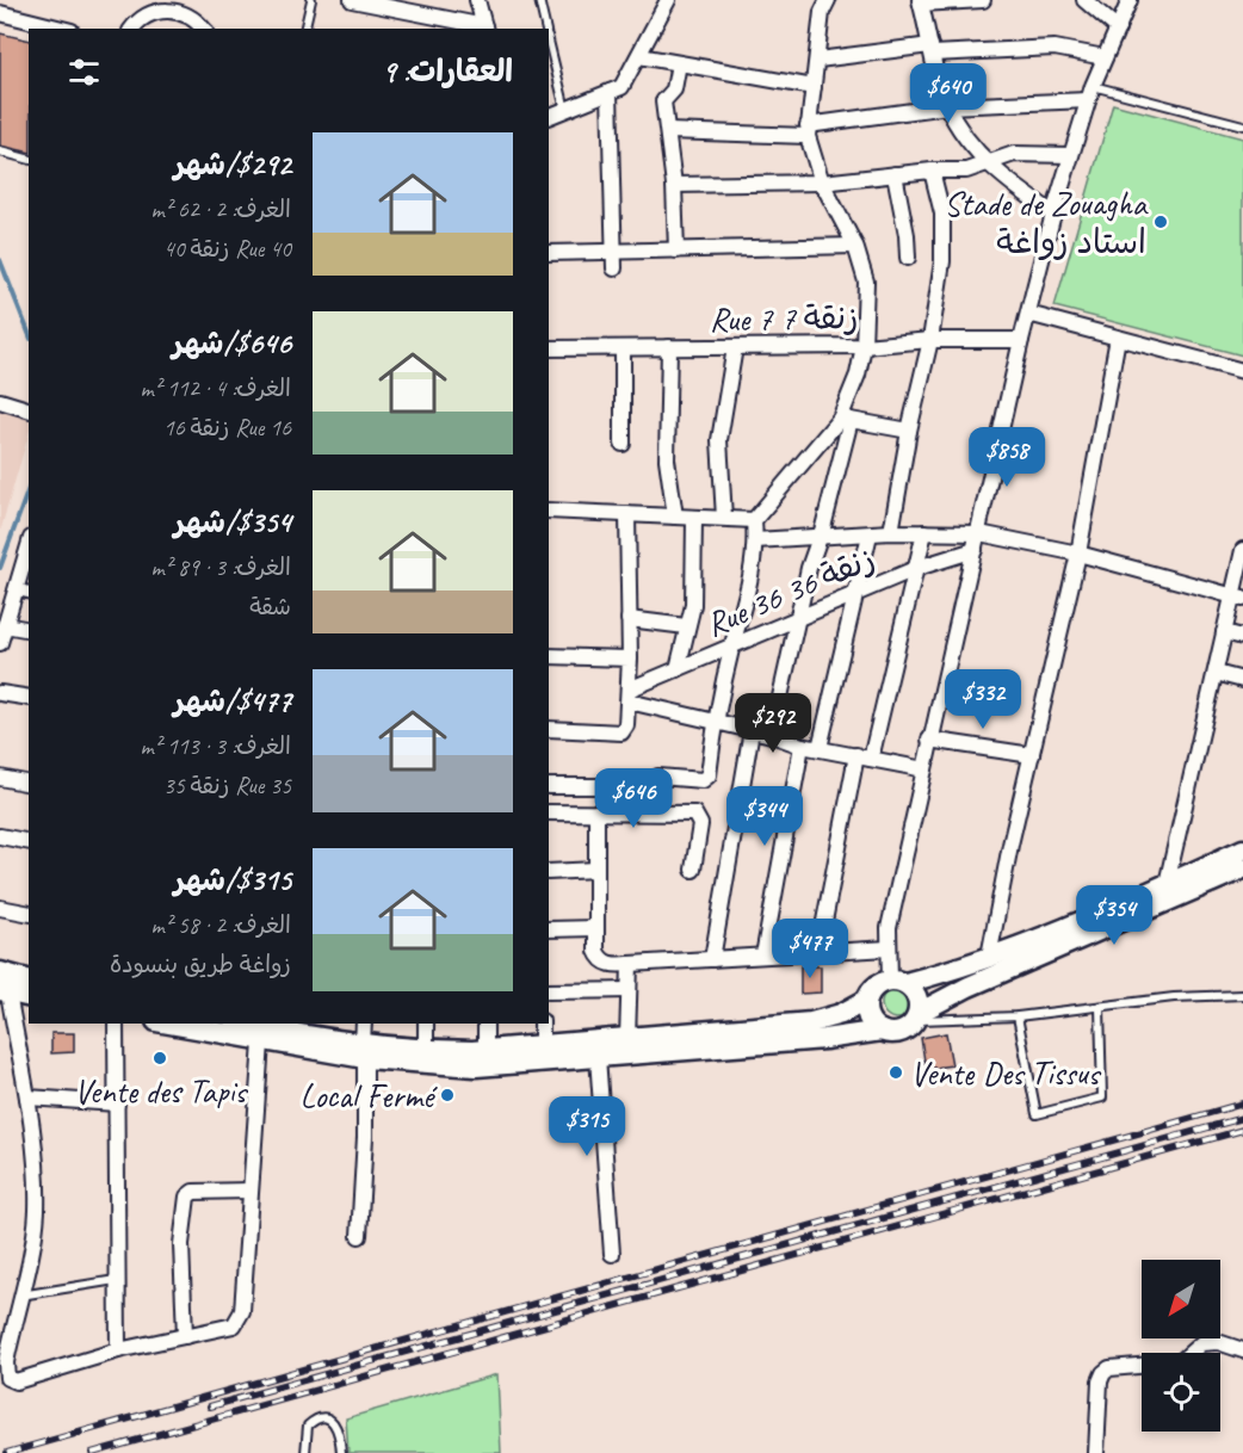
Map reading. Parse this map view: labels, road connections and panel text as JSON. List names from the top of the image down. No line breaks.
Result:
{"streets":{"street":["Rue 7 زنقة 7","Rue 36 زنقة 36"]},"places":["Stade de Zouagha استاد زواغة","Vente des Tapis","Vente Des Tissus","Local Fermé"],"north":"bottom left","page":{"heading":"العقارات: 9","price":["$640","$858","$332","$292","$646","$344","$354","$477","$315"],"list":[{"name":"$292/شهر","note":"الغرف: 2 · 62 m² · Rue 40 زنقة 40"},{"name":"$646/شهر","note":"الغرف: 4 · 112 m² · Rue 16 زنقة 16"},{"name":"$354/شهر","note":"الغرف: 3 · 89 m² · شقة"},{"name":"$477/شهر","note":"الغرف: 3 · 113 m² · Rue 35 زنقة 35"},{"name":"$315/شهر","note":"الغرف: 2 · 58 m² · زواغة طريق بنسودة"}]}}
